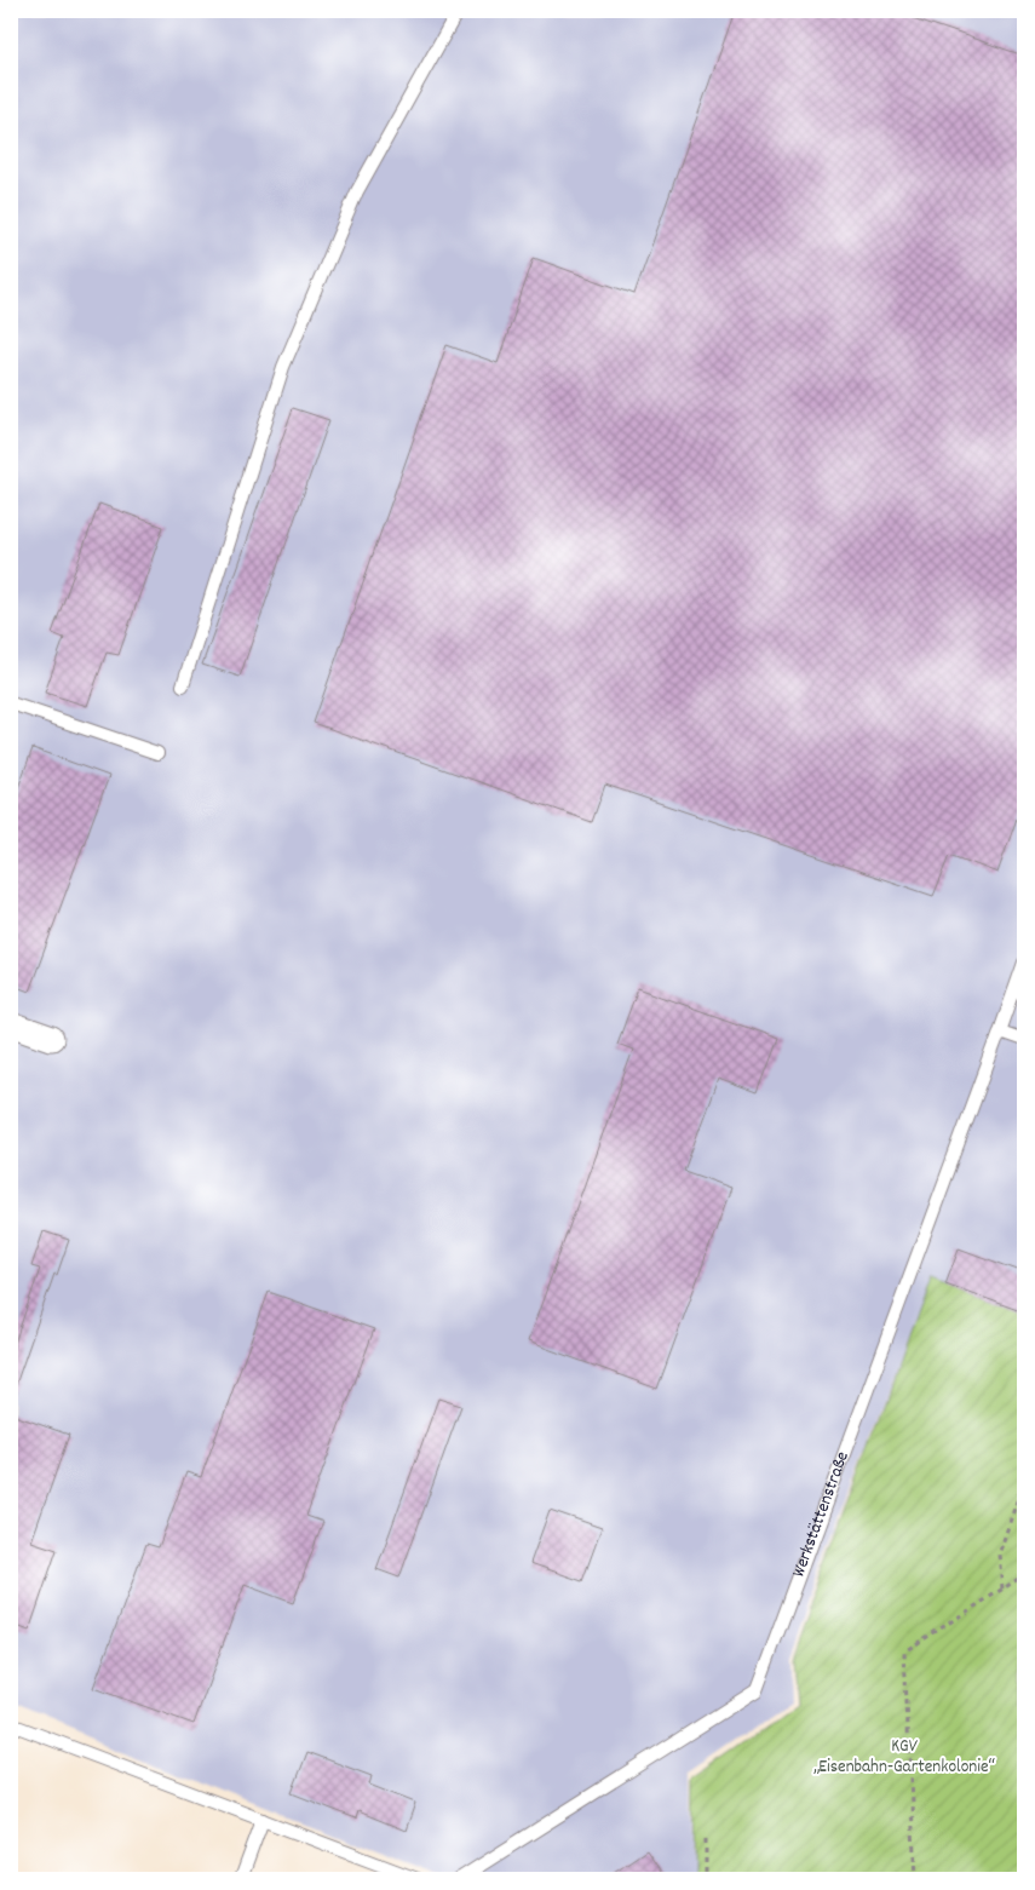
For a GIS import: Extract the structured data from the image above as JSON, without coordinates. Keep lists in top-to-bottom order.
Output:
{
  "streets": {
    "lane": ["Werkstättenstraße"]
  },
  "parks": ["KGV „Eisenbahn-Gartenkolonie“"]
}
